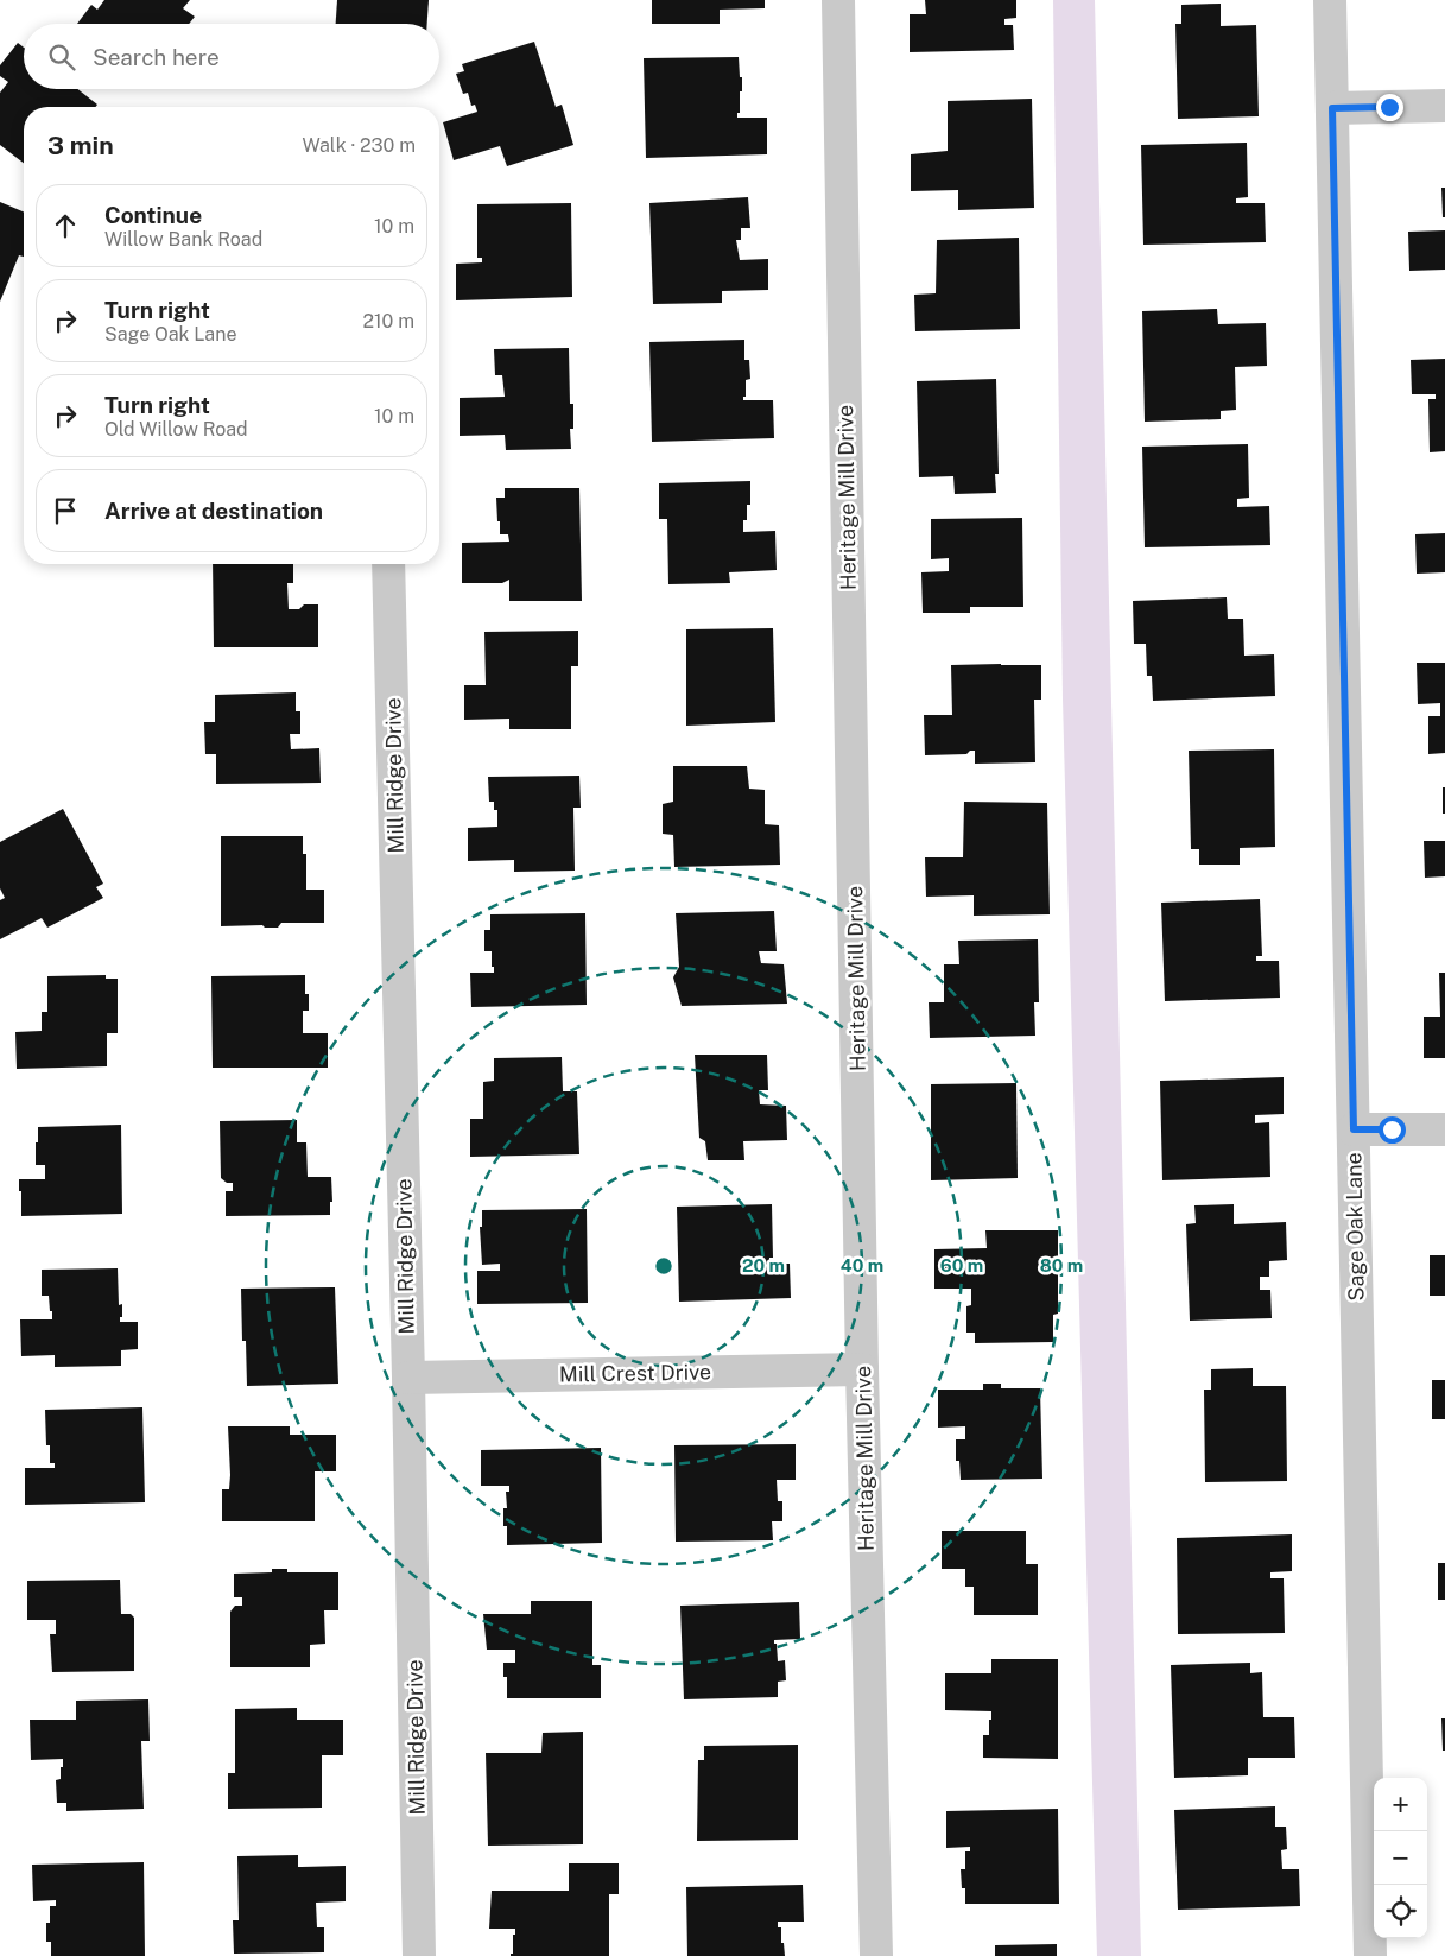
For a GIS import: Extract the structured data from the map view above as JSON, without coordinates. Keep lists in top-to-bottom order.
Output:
{
  "streets": {
    "street": [
      "Heritage Mill Drive",
      "Mill Ridge Drive",
      "Sage Oak Lane",
      "Mill Crest Drive"
    ]
  },
  "crossings": [
    ["Heritage Mill Drive", "Mill Crest Drive"],
    ["Mill Ridge Drive", "Mill Crest Drive"]
  ],
  "page": {
    "search": "Search here",
    "heading": ["3 min", "Walk · 230 m"],
    "list": [
      ["Continue", "Willow Bank Road", "10 m"],
      ["Turn right", "Sage Oak Lane", "210 m"],
      ["Turn right", "Old Willow Road", "10 m"],
      "Arrive at destination"
    ],
    "map_buttons": ["+", "−"]
  },
  "rings": [
    "20 m",
    "40 m",
    "60 m",
    "80 m"
  ]
}
